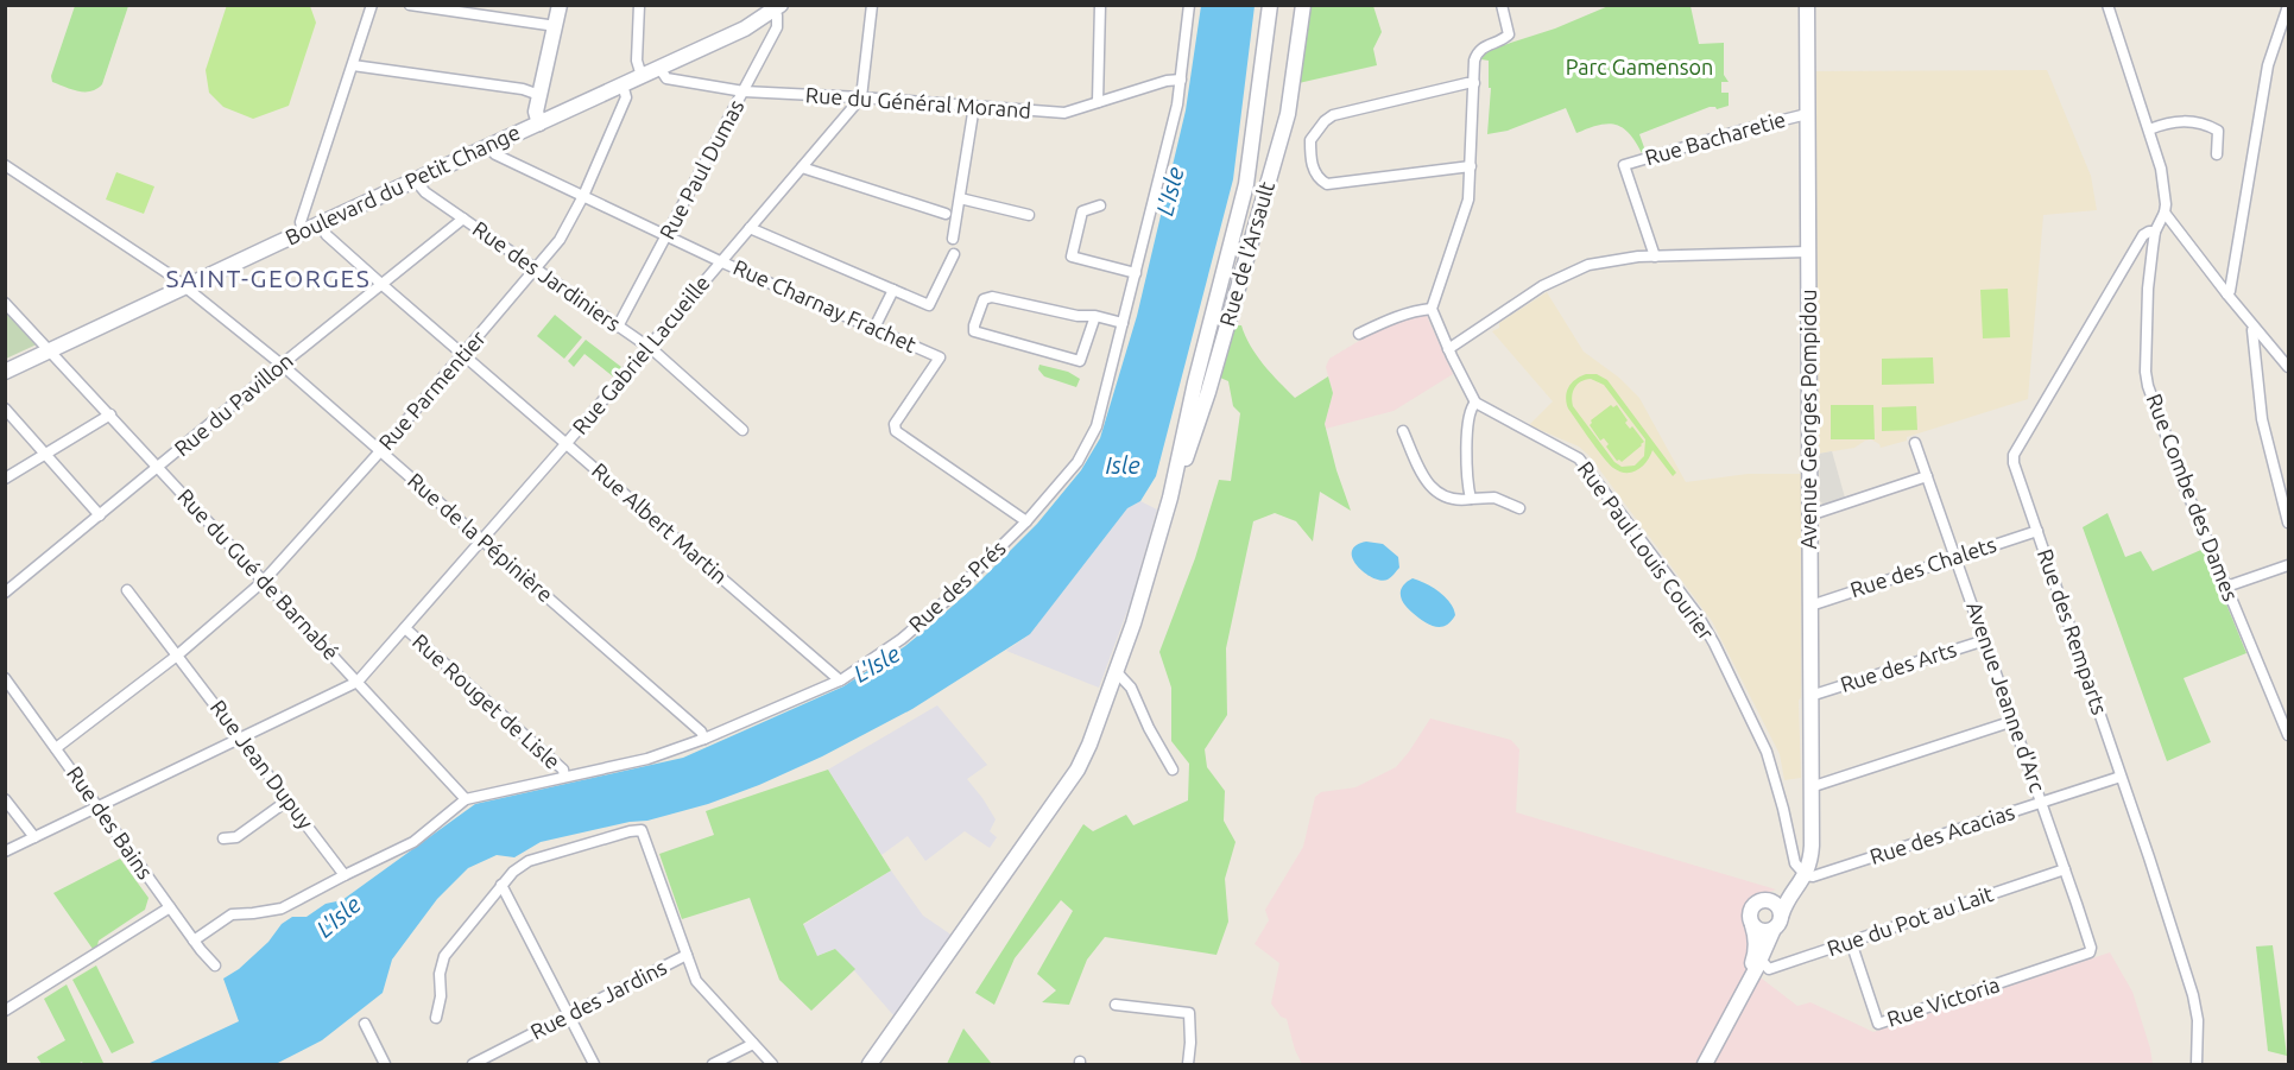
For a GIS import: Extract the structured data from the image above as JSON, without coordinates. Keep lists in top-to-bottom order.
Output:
{
  "streets": {
    "main road": ["Boulevard du Petit Change", "Rue de l'Arsault", "Avenue Georges Pompidou"],
    "street": [
      "Rue du Général Morand",
      "Rue Bacharetie",
      "Rue Paul Dumas",
      "Rue des Jardiniers",
      "Rue Charnay Frachet",
      "Rue Gabriel Lacueille",
      "Rue Parmentier",
      "Rue du Pavillon",
      "Rue Combe des Dames",
      "Rue Albert Martin",
      "Rue de la Pépinière",
      "Rue Paul Louis Courier",
      "Rue des Chalets",
      "Rue du Gué de Barnabé",
      "Rue des Prés",
      "Rue des Remparts",
      "Rue des Arts",
      "Avenue Jeanne d'Arc",
      "Rue Rouget de Lisle",
      "Rue Jean Dupuy",
      "Rue des Bains",
      "Rue des Acacias",
      "Rue du Pot au Lait",
      "Rue des Jardins",
      "Rue Victoria"
    ]
  },
  "crossings": [
    ["Rue du Général Morand", "Rue Paul Dumas"],
    ["Rue du Général Morand", "Boulevard du Petit Change"],
    ["Rue du Général Morand", "Rue Gabriel Lacueille"],
    ["Rue du Général Morand", "Rue des Prés"],
    ["Rue Bacharetie", "Avenue Georges Pompidou"],
    ["Rue Paul Dumas", "Boulevard du Petit Change"],
    ["Rue Paul Dumas", "Rue des Jardiniers"],
    ["Rue Paul Dumas", "Rue Charnay Frachet"],
    ["Boulevard du Petit Change", "Rue des Jardiniers"],
    ["Boulevard du Petit Change", "Rue Charnay Frachet"],
    ["Boulevard du Petit Change", "Rue Parmentier"],
    ["Boulevard du Petit Change", "Rue Albert Martin"],
    ["Boulevard du Petit Change", "Rue de la Pépinière"],
    ["Boulevard du Petit Change", "Rue du Gué de Barnabé"],
    ["Rue des Jardiniers", "Rue Gabriel Lacueille"],
    ["Rue des Jardiniers", "Rue Parmentier"],
    ["Rue des Jardiniers", "Rue du Pavillon"],
    ["Rue Charnay Frachet", "Rue Gabriel Lacueille"],
    ["Rue Charnay Frachet", "Rue Parmentier"],
    ["Rue Charnay Frachet", "Rue des Prés"],
    ["Rue Gabriel Lacueille", "Rue Albert Martin"],
    ["Rue Gabriel Lacueille", "Rue de la Pépinière"],
    ["Rue Gabriel Lacueille", "Rue du Gué de Barnabé"],
    ["Rue Gabriel Lacueille", "Rue Rouget de Lisle"],
    ["Rue Parmentier", "Rue Albert Martin"],
    ["Rue Parmentier", "Rue de la Pépinière"],
    ["Rue Parmentier", "Rue du Gué de Barnabé"],
    ["Rue Parmentier", "Rue Jean Dupuy"],
    ["Rue Parmentier", "Rue des Bains"],
    ["Rue du Pavillon", "Rue Albert Martin"],
    ["Rue du Pavillon", "Rue de la Pépinière"],
    ["Rue du Pavillon", "Rue du Gué de Barnabé"],
    ["Avenue Georges Pompidou", "Rue Paul Louis Courier"],
    ["Avenue Georges Pompidou", "Rue des Chalets"],
    ["Avenue Georges Pompidou", "Rue des Arts"],
    ["Avenue Georges Pompidou", "Rue des Acacias"],
    ["Avenue Georges Pompidou", "Rue du Pot au Lait"],
    ["Rue Combe des Dames", "Rue des Remparts"],
    ["Rue Albert Martin", "Rue des Prés"],
    ["Rue de la Pépinière", "Rue des Prés"],
    ["Rue Paul Louis Courier", "Rue des Acacias"],
    ["Rue des Chalets", "Rue des Remparts"],
    ["Rue des Chalets", "Avenue Jeanne d'Arc"],
    ["Rue du Gué de Barnabé", "Rue des Prés"],
    ["Rue des Prés", "Rue Rouget de Lisle"],
    ["Rue des Prés", "Rue Jean Dupuy"],
    ["Rue des Prés", "Rue des Bains"],
    ["Rue des Remparts", "Rue des Acacias"],
    ["Rue des Arts", "Avenue Jeanne d'Arc"],
    ["Avenue Jeanne d'Arc", "Rue des Acacias"],
    ["Avenue Jeanne d'Arc", "Rue du Pot au Lait"],
    ["Avenue Jeanne d'Arc", "Rue Victoria"],
    ["Rue du Pot au Lait", "Rue Victoria"]
  ],
  "districts": ["SAINT-GEORGES"],
  "water": ["L'Isle", "Isle"],
  "parks": ["Parc Gamenson"]
}
